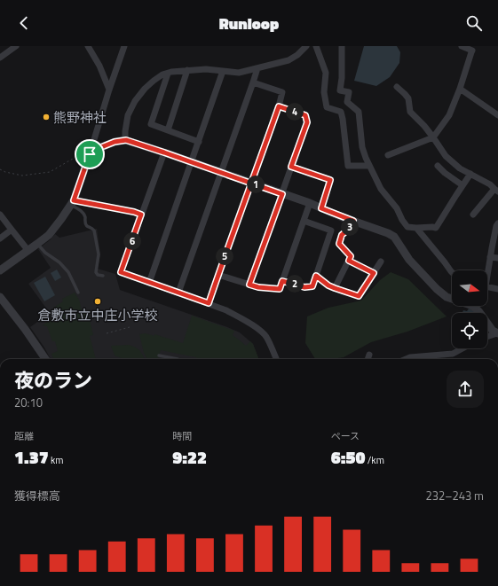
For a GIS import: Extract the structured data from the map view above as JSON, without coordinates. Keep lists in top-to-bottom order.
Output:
{
  "places": ["熊野神社", "倉敷市立中庄小学校"],
  "north": "right",
  "page": {
    "header": "Runloop",
    "pins": [
      "4",
      "1",
      "3",
      "6",
      "5",
      "2"
    ],
    "heading": ["夜のラン", "20:10"],
    "stats": [
      ["距離", "1.37 km"],
      ["時間", "9:22"],
      ["ペース", "6:50 /km"]
    ],
    "chart": ["獲得標高", "232–243 m"]
  }
}
